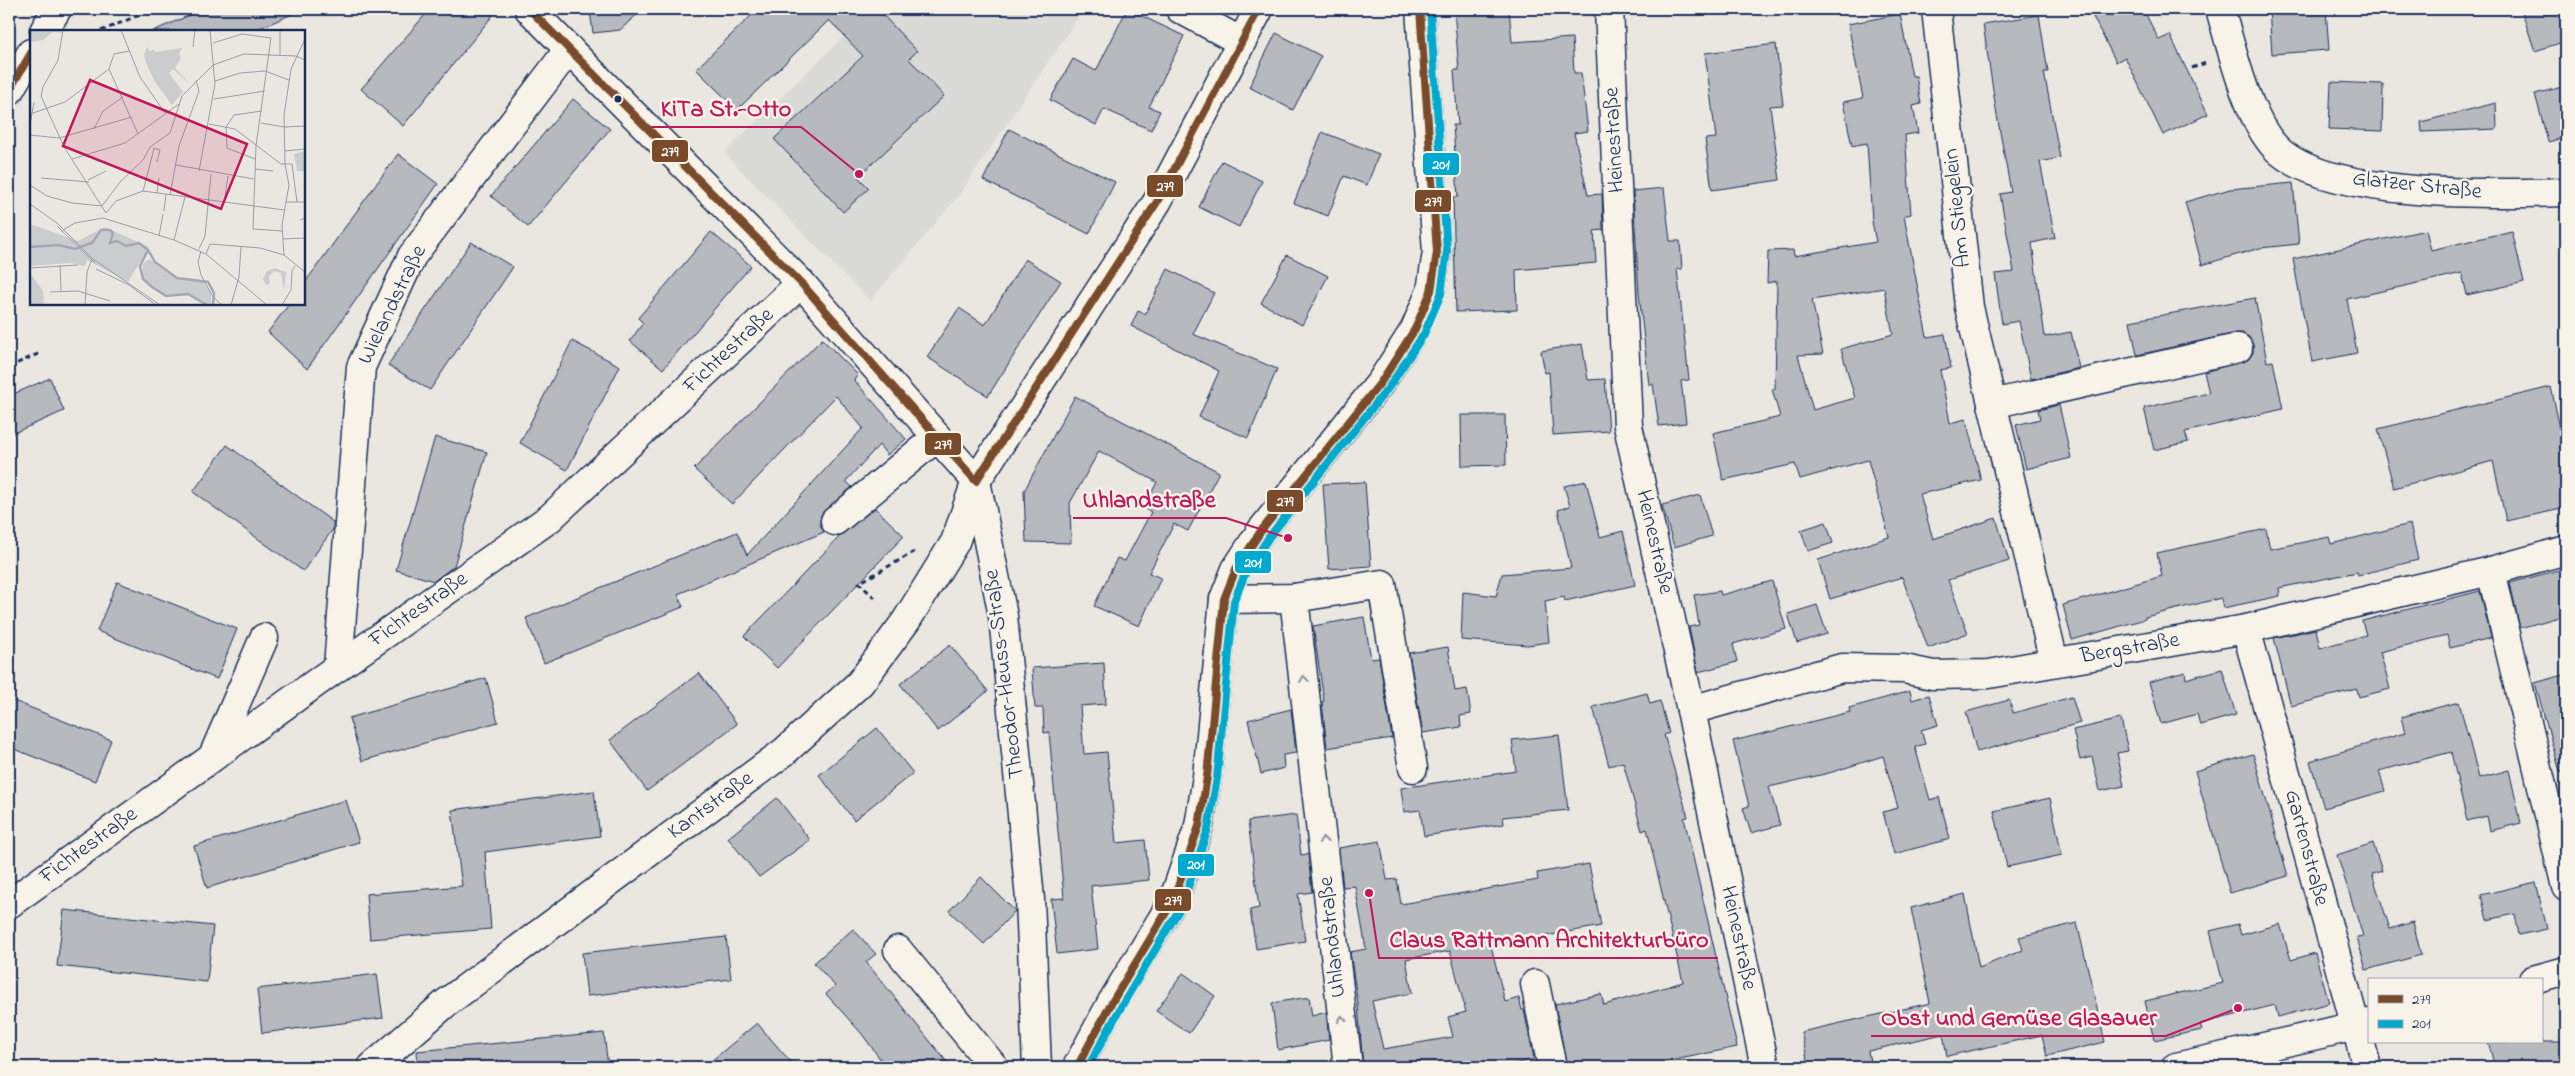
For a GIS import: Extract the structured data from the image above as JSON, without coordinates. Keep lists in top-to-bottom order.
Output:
{
  "streets": {
    "street": [
      "Heinestraße",
      "Glatzer Straße",
      "Am Stiegelein",
      "Wielandstraße",
      "Fichtestraße",
      "Bergstraße",
      "Theodor-Heuss-Straße",
      "Kantstraße",
      "Gartenstraße",
      "Uhlandstraße"
    ]
  },
  "crossings": [
    ["Heinestraße", "Bergstraße"],
    ["Am Stiegelein", "Bergstraße"],
    ["Wielandstraße", "Fichtestraße"],
    ["Bergstraße", "Gartenstraße"],
    ["Theodor-Heuss-Straße", "Kantstraße"]
  ],
  "one_way": ["Uhlandstraße"],
  "places": [
    "KiTa St.-Otto",
    "Uhlandstraße",
    "Claus Rattmann Architekturbüro",
    "Obst und Gemüse Glasauer"
  ],
  "lines": ["transit line 279", "transit line 201"],
  "legend": ["279", "201"]
}
